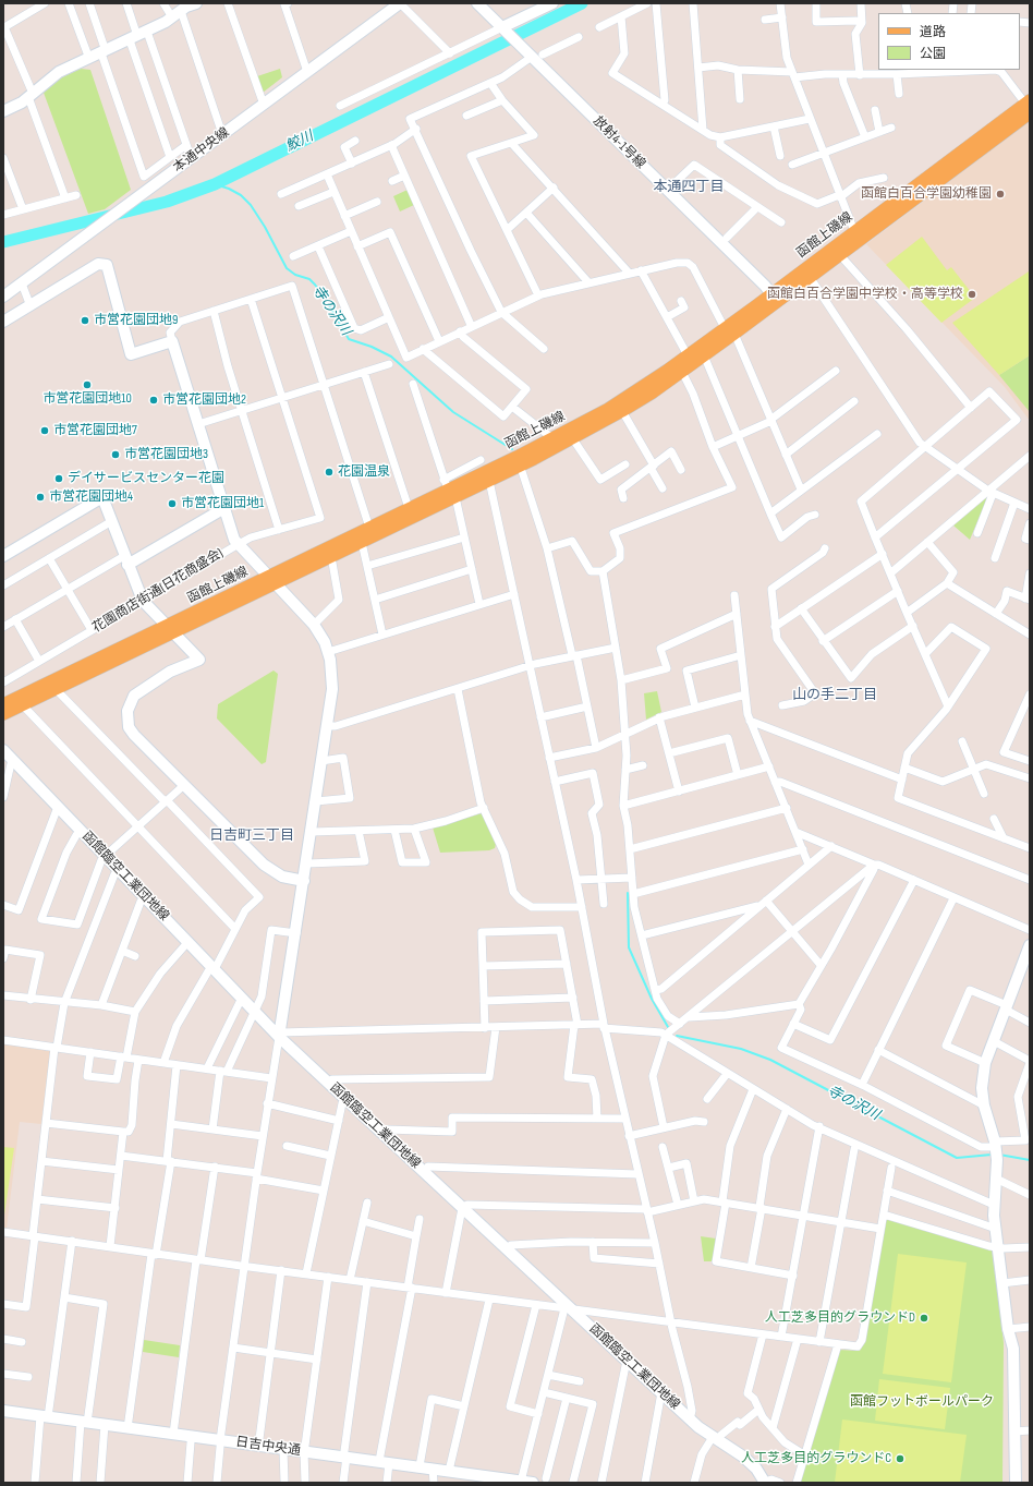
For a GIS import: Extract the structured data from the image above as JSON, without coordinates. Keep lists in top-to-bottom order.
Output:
{
  "streets": {
    "main road": ["函館上磯線"],
    "street": [
      "放射4-1号線",
      "本通中央線",
      "花園商店街通(日花商盛会)",
      "函館臨空工業団地線",
      "日吉中央通"
    ]
  },
  "crossings": [
    ["放射4-1号線", "函館上磯線"]
  ],
  "districts": ["本通四丁目", "山の手二丁目", "日吉町三丁目"],
  "water": ["鮫川", "寺の沢川"],
  "parks": ["函館フットボールパーク"],
  "places": [
    "函館白百合学園幼稚園",
    "函館白百合学園中学校・高等学校",
    "市営花園団地9",
    "市営花園団地10",
    "市営花園団地2",
    "市営花園団地7",
    "市営花園団地3",
    "花園温泉",
    "デイサービスセンター花園",
    "市営花園団地4",
    "市営花園団地1",
    "人工芝多目的グラウンドD",
    "人工芝多目的グラウンドC"
  ],
  "legend": ["道路", "公園"]
}
